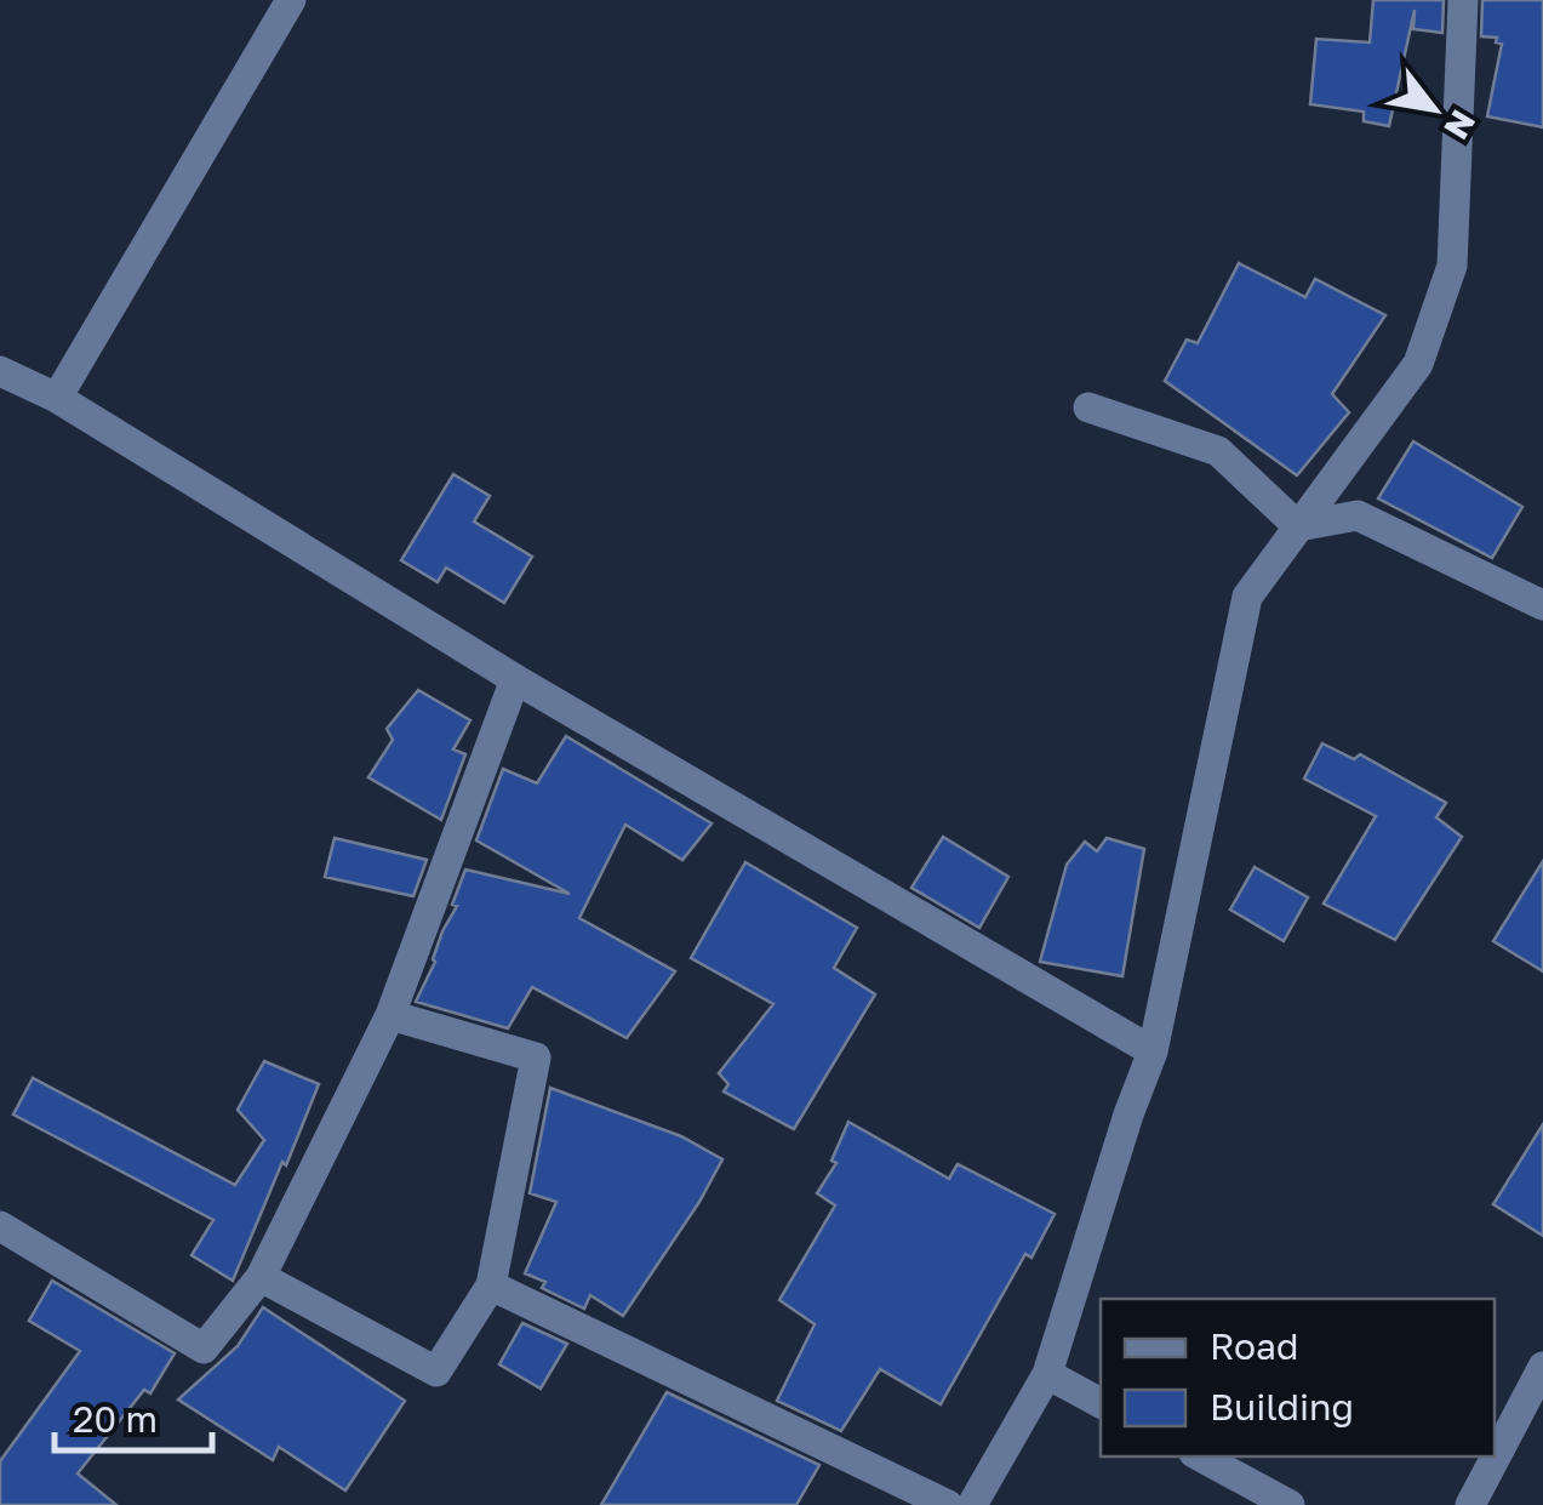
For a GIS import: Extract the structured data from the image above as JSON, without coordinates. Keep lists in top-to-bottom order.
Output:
{
  "legend": ["Road", "Building"],
  "scale_bar": "20 m",
  "north": "bottom right"
}
